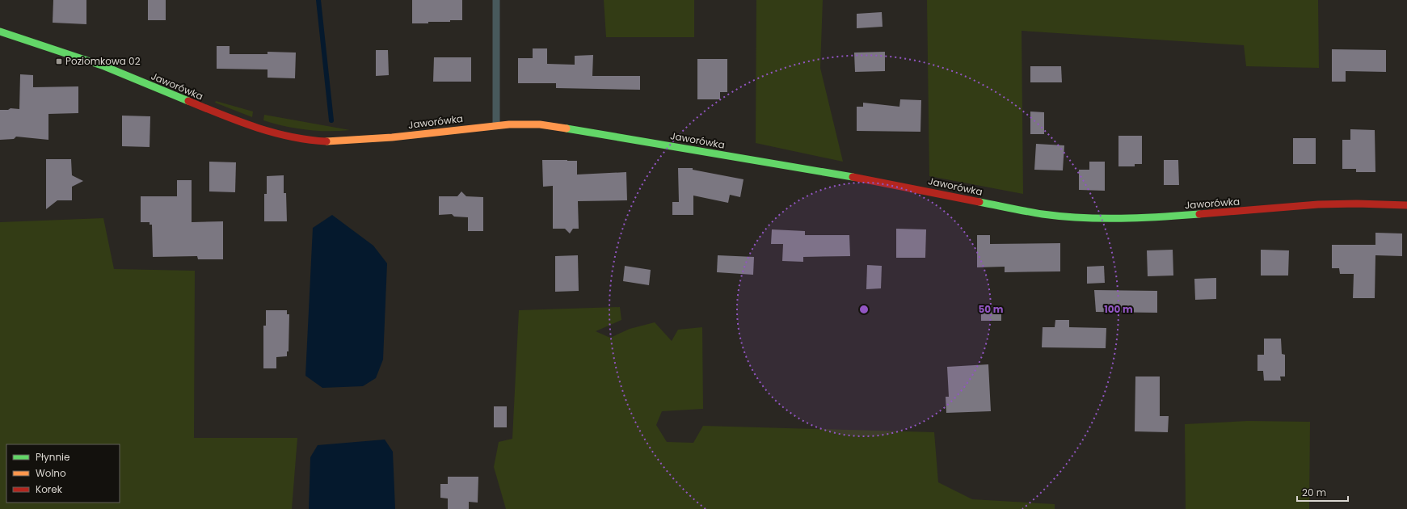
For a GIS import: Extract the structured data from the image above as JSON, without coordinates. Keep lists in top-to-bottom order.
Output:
{
  "streets": {
    "street": ["Jaworówka"]
  },
  "places": {
    "transit": ["Poziomkowa 02"]
  },
  "legend": ["Płynnie", "Wolno", "Korek"],
  "scale_bar": "20 m",
  "rings": ["50 m", "100 m"]
}
